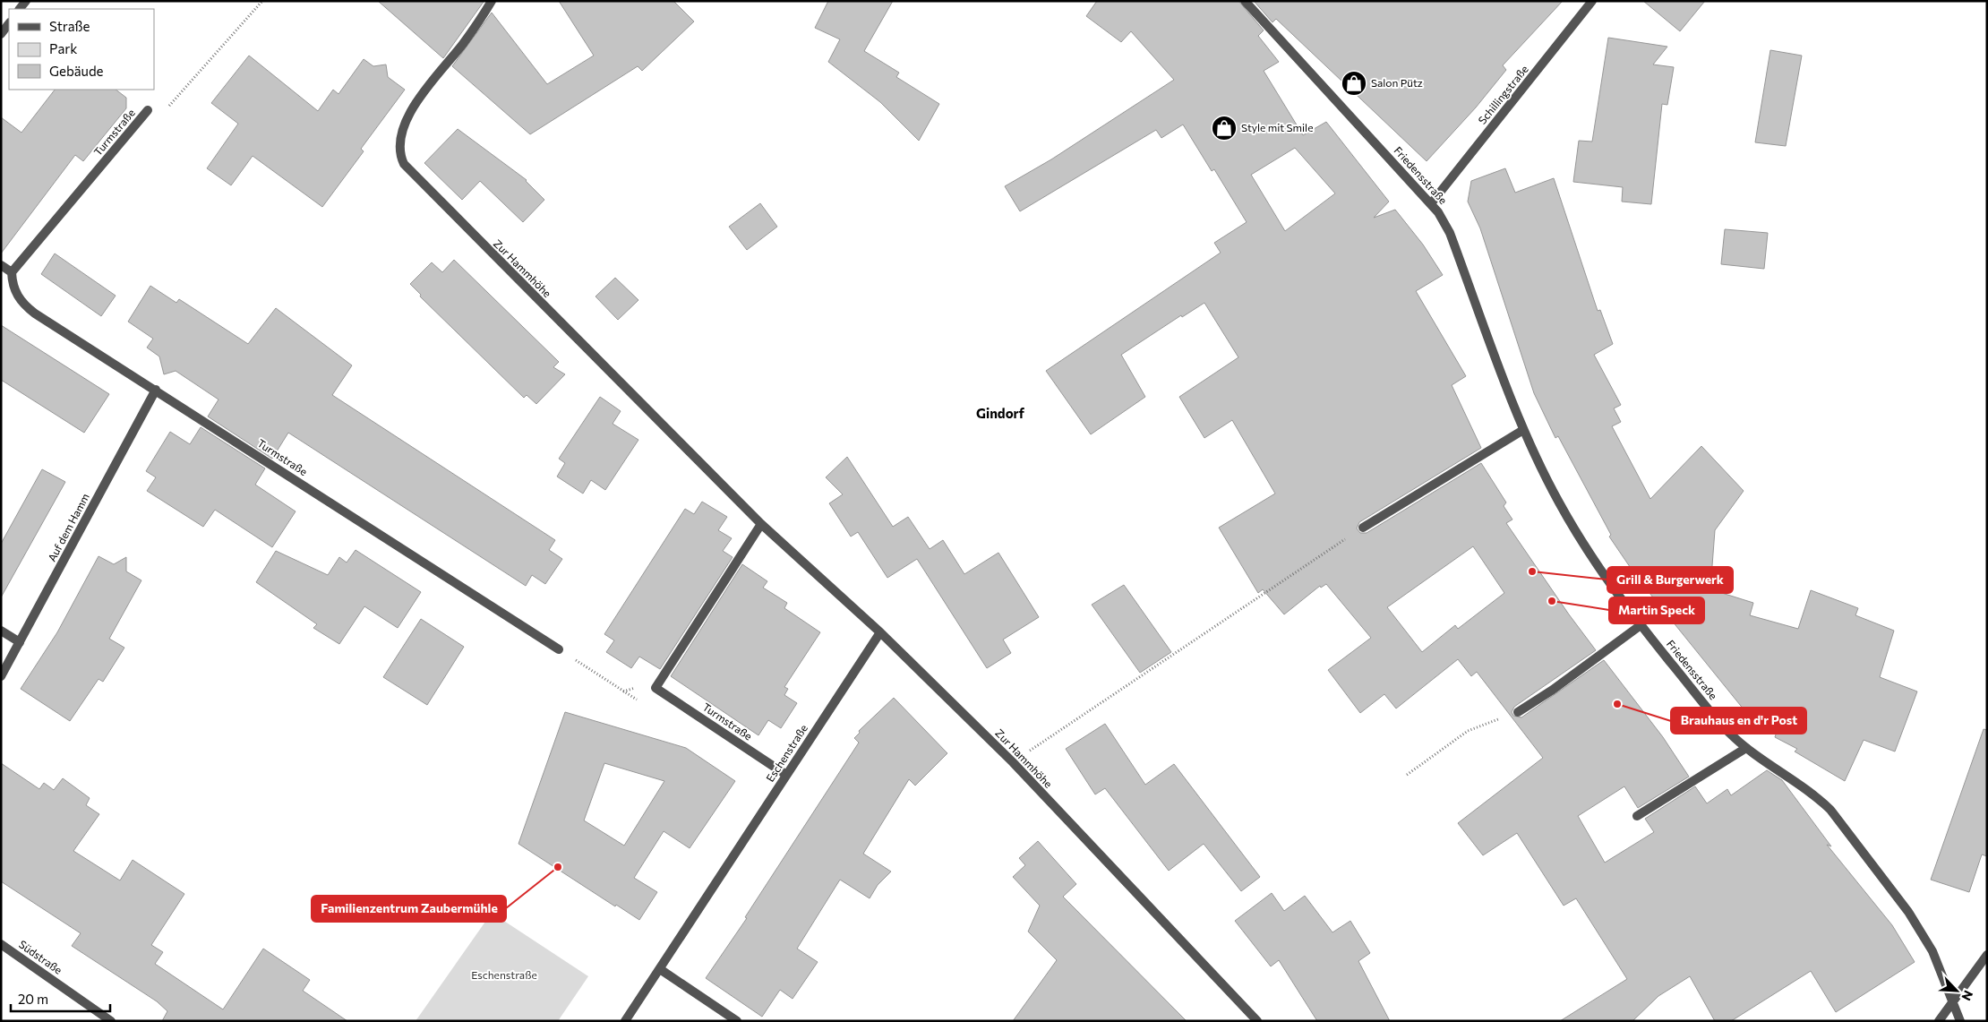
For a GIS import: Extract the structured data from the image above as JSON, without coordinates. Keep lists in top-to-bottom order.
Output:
{
  "streets": {
    "street": [
      "Schillingstraße",
      "Turmstraße",
      "Friedensstraße",
      "Zur Hammhöhe",
      "Auf dem Hamm",
      "Eschenstraße",
      "Südstraße"
    ]
  },
  "crossings": [
    ["Schillingstraße", "Friedensstraße"],
    ["Turmstraße", "Zur Hammhöhe"],
    ["Turmstraße", "Auf dem Hamm"],
    ["Turmstraße", "Eschenstraße"],
    ["Zur Hammhöhe", "Eschenstraße"]
  ],
  "districts": ["Gindorf"],
  "parks": ["Eschenstraße"],
  "places": {
    "shop": ["Salon Pütz", "Style mit Smile"],
    "other": [
      "Grill & Burgerwerk",
      "Martin Speck",
      "Brauhaus en d'r Post",
      "Familienzentrum Zaubermühle"
    ]
  },
  "legend": ["Straße", "Park", "Gebäude"],
  "scale_bar": "20 m",
  "north": "bottom right"
}
